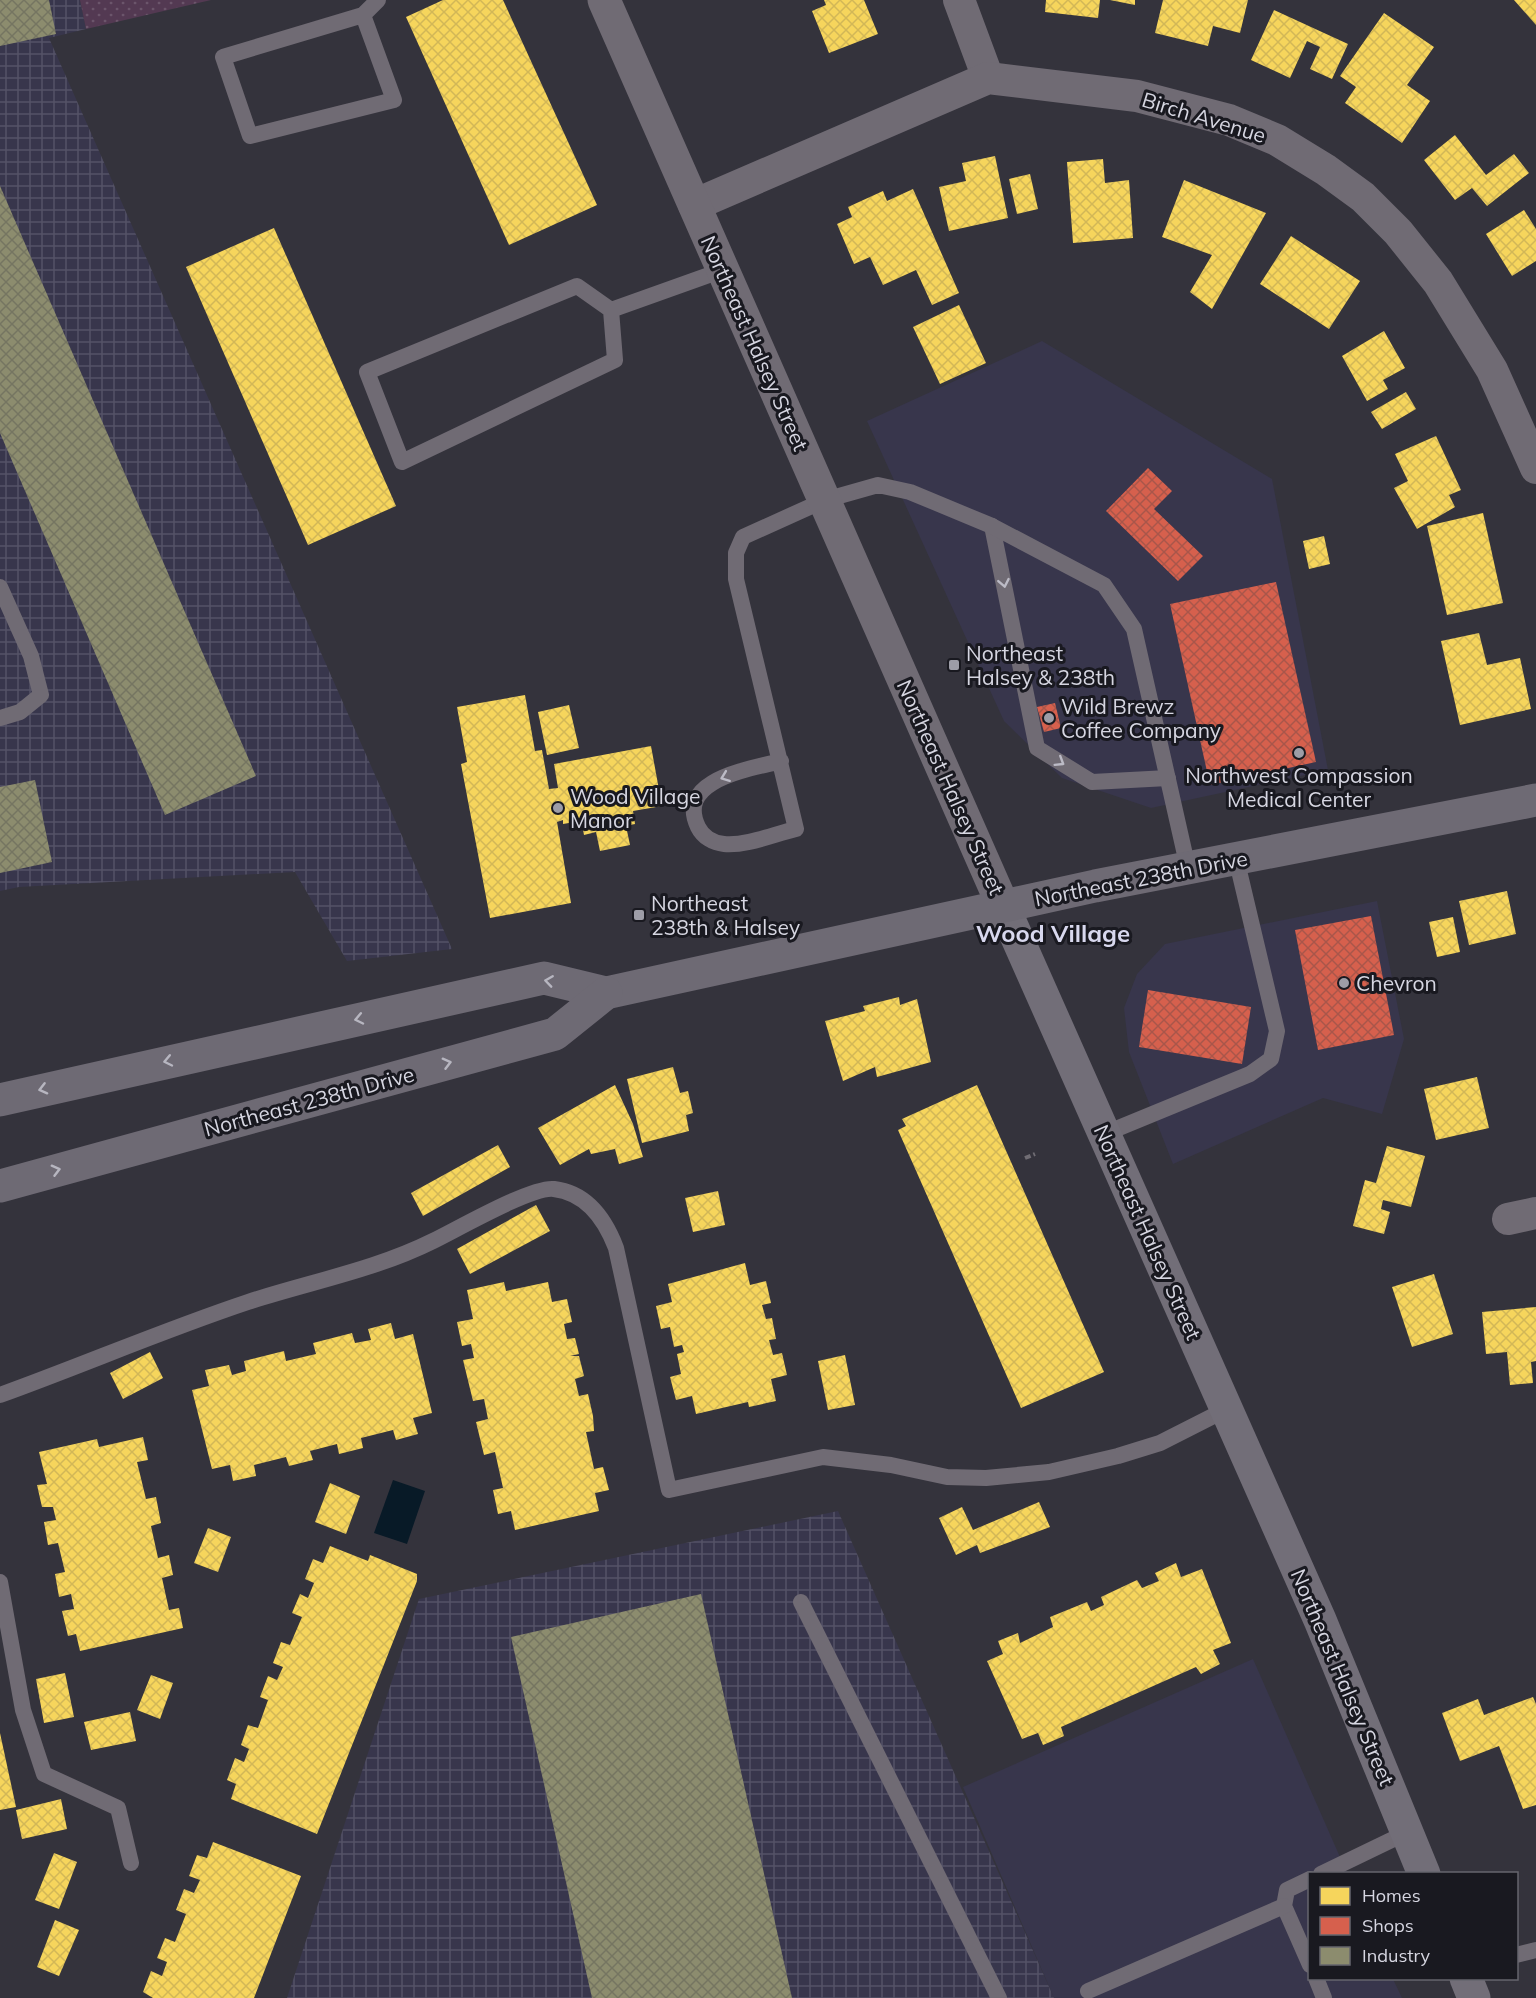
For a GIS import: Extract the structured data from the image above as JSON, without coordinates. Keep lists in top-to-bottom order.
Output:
{
  "streets": {
    "highway": ["Northeast 238th Drive"],
    "main road": ["Northeast Halsey Street"],
    "street": ["Birch Avenue"]
  },
  "crossings": [
    ["Northeast Halsey Street", "Northeast 238th Drive"]
  ],
  "districts": ["Wood Village"],
  "places": {
    "transit": ["Northeast Halsey & 238th", "Northeast 238th & Halsey"],
    "other": [
      "Wild Brewz Coffee Company",
      "Northwest Compassion Medical Center",
      "Wood Village Manor",
      "Chevron"
    ]
  },
  "legend": ["Homes", "Shops", "Industry"]
}
